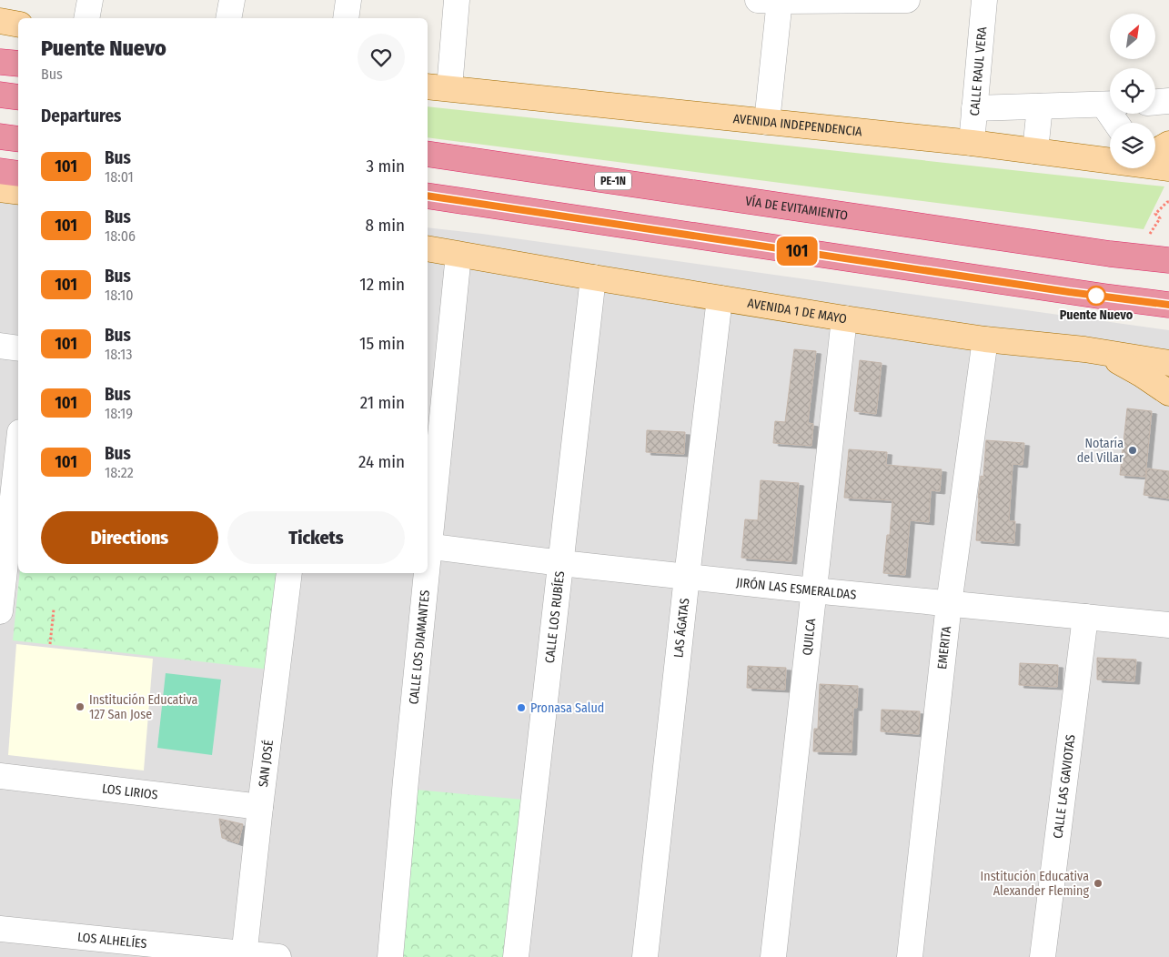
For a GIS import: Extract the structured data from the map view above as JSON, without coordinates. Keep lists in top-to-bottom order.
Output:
{
  "streets": {
    "highway": ["PE-1N", "VÍA DE EVITAMIENTO"],
    "main road": ["AVENIDA INDEPENDENCIA", "AVENIDA 1 DE MAYO"],
    "street": [
      "CALLE RAUL VERA",
      "JIRÓN LAS ESMERALDAS",
      "CALLE LOS RUBÍES",
      "LAS ÁGATAS",
      "QUILCA",
      "CALLE LOS DIAMANTES",
      "EMERITA",
      "SAN JOSÉ",
      "CALLE LAS GAVIOTAS",
      "LOS LIRIOS",
      "LOS ALHELÍES"
    ]
  },
  "crossings": [
    ["CALLE RAUL VERA", "AVENIDA INDEPENDENCIA"],
    ["AVENIDA 1 DE MAYO", "CALLE LOS RUBÍES"],
    ["AVENIDA 1 DE MAYO", "LAS ÁGATAS"],
    ["AVENIDA 1 DE MAYO", "QUILCA"],
    ["AVENIDA 1 DE MAYO", "CALLE LOS DIAMANTES"],
    ["AVENIDA 1 DE MAYO", "EMERITA"],
    ["JIRÓN LAS ESMERALDAS", "CALLE LOS RUBÍES"],
    ["JIRÓN LAS ESMERALDAS", "LAS ÁGATAS"],
    ["JIRÓN LAS ESMERALDAS", "QUILCA"],
    ["JIRÓN LAS ESMERALDAS", "CALLE LOS DIAMANTES"],
    ["JIRÓN LAS ESMERALDAS", "EMERITA"],
    ["JIRÓN LAS ESMERALDAS", "CALLE LAS GAVIOTAS"],
    ["SAN JOSÉ", "LOS LIRIOS"],
    ["SAN JOSÉ", "LOS ALHELÍES"]
  ],
  "places": [
    "Puente Nuevo",
    "Notaría del Villar",
    "Institución Educativa 127 San Jose",
    "Pronasa Salud",
    "Institución Educativa Alexander Fleming"
  ],
  "lines": ["bus line 101"],
  "north": "top right",
  "page": {
    "on_map": "101",
    "heading": [
      ["Puente Nuevo", "Bus"],
      "Departures"
    ],
    "list": [
      {
        "mark": "101",
        "name": "Bus",
        "note": "18:01",
        "value": "3 min"
      },
      {
        "mark": "101",
        "name": "Bus",
        "note": "18:06",
        "value": "8 min"
      },
      {
        "mark": "101",
        "name": "Bus",
        "note": "18:10",
        "value": "12 min"
      },
      {
        "mark": "101",
        "name": "Bus",
        "note": "18:13",
        "value": "15 min"
      },
      {
        "mark": "101",
        "name": "Bus",
        "note": "18:19",
        "value": "21 min"
      },
      {
        "mark": "101",
        "name": "Bus",
        "note": "18:22",
        "value": "24 min"
      }
    ],
    "buttons": ["Directions", "Tickets"]
  }
}
